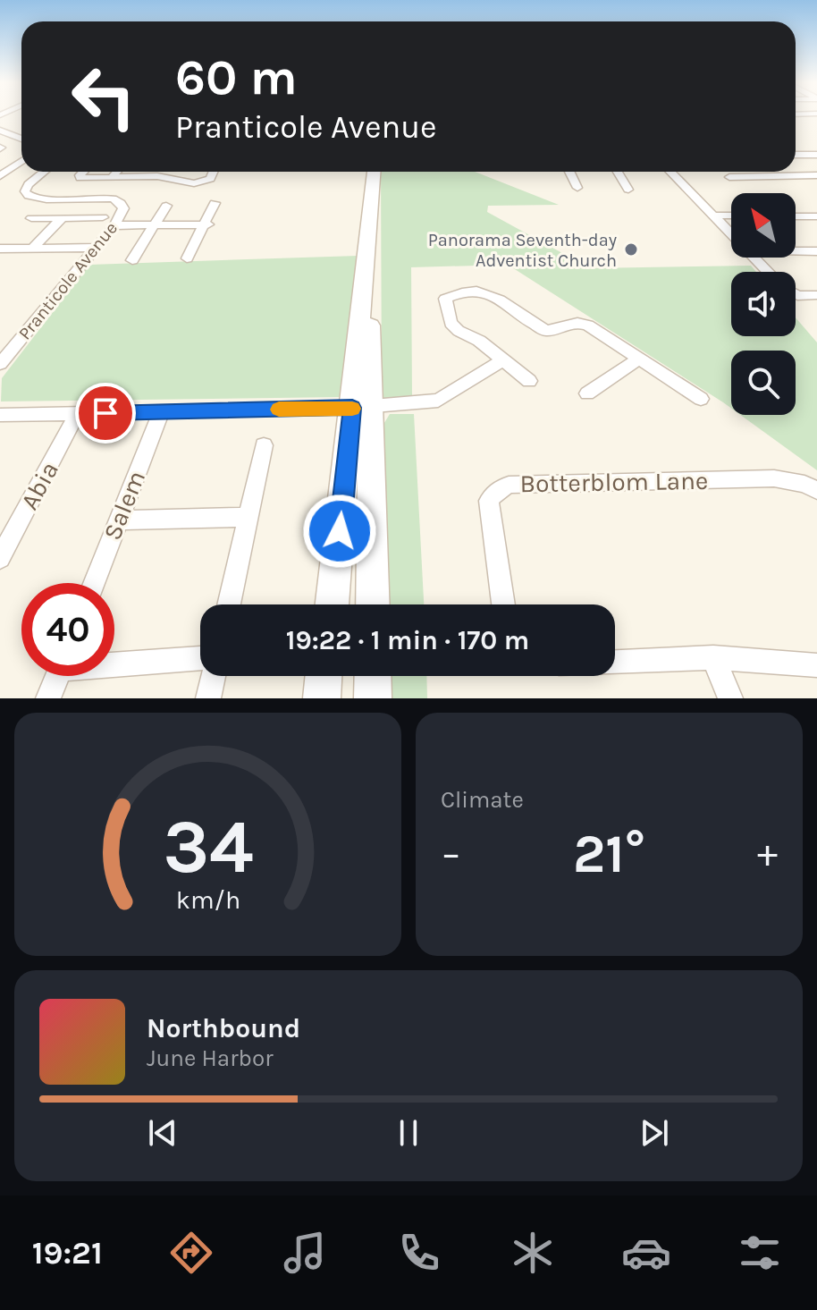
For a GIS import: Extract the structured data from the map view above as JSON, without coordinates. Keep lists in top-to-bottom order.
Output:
{
  "streets": {
    "street": [
      "Pranticole Avenue",
      "Botterblom Lane",
      "Abia",
      "Salem"
    ]
  },
  "places": ["Panorama Seventh-day Adventist Church"],
  "north": "top left",
  "page": {
    "turn": ["60 m", "Pranticole Avenue"],
    "limit": "40",
    "trip": "19:22 · 1 min · 170 m",
    "tile": "Climate",
    "heat": ["−", "21°", "+"],
    "song": ["Northbound", "June Harbor"],
    "tabs": "19:21",
    "gauge": ["34", "km/h"]
  }
}
